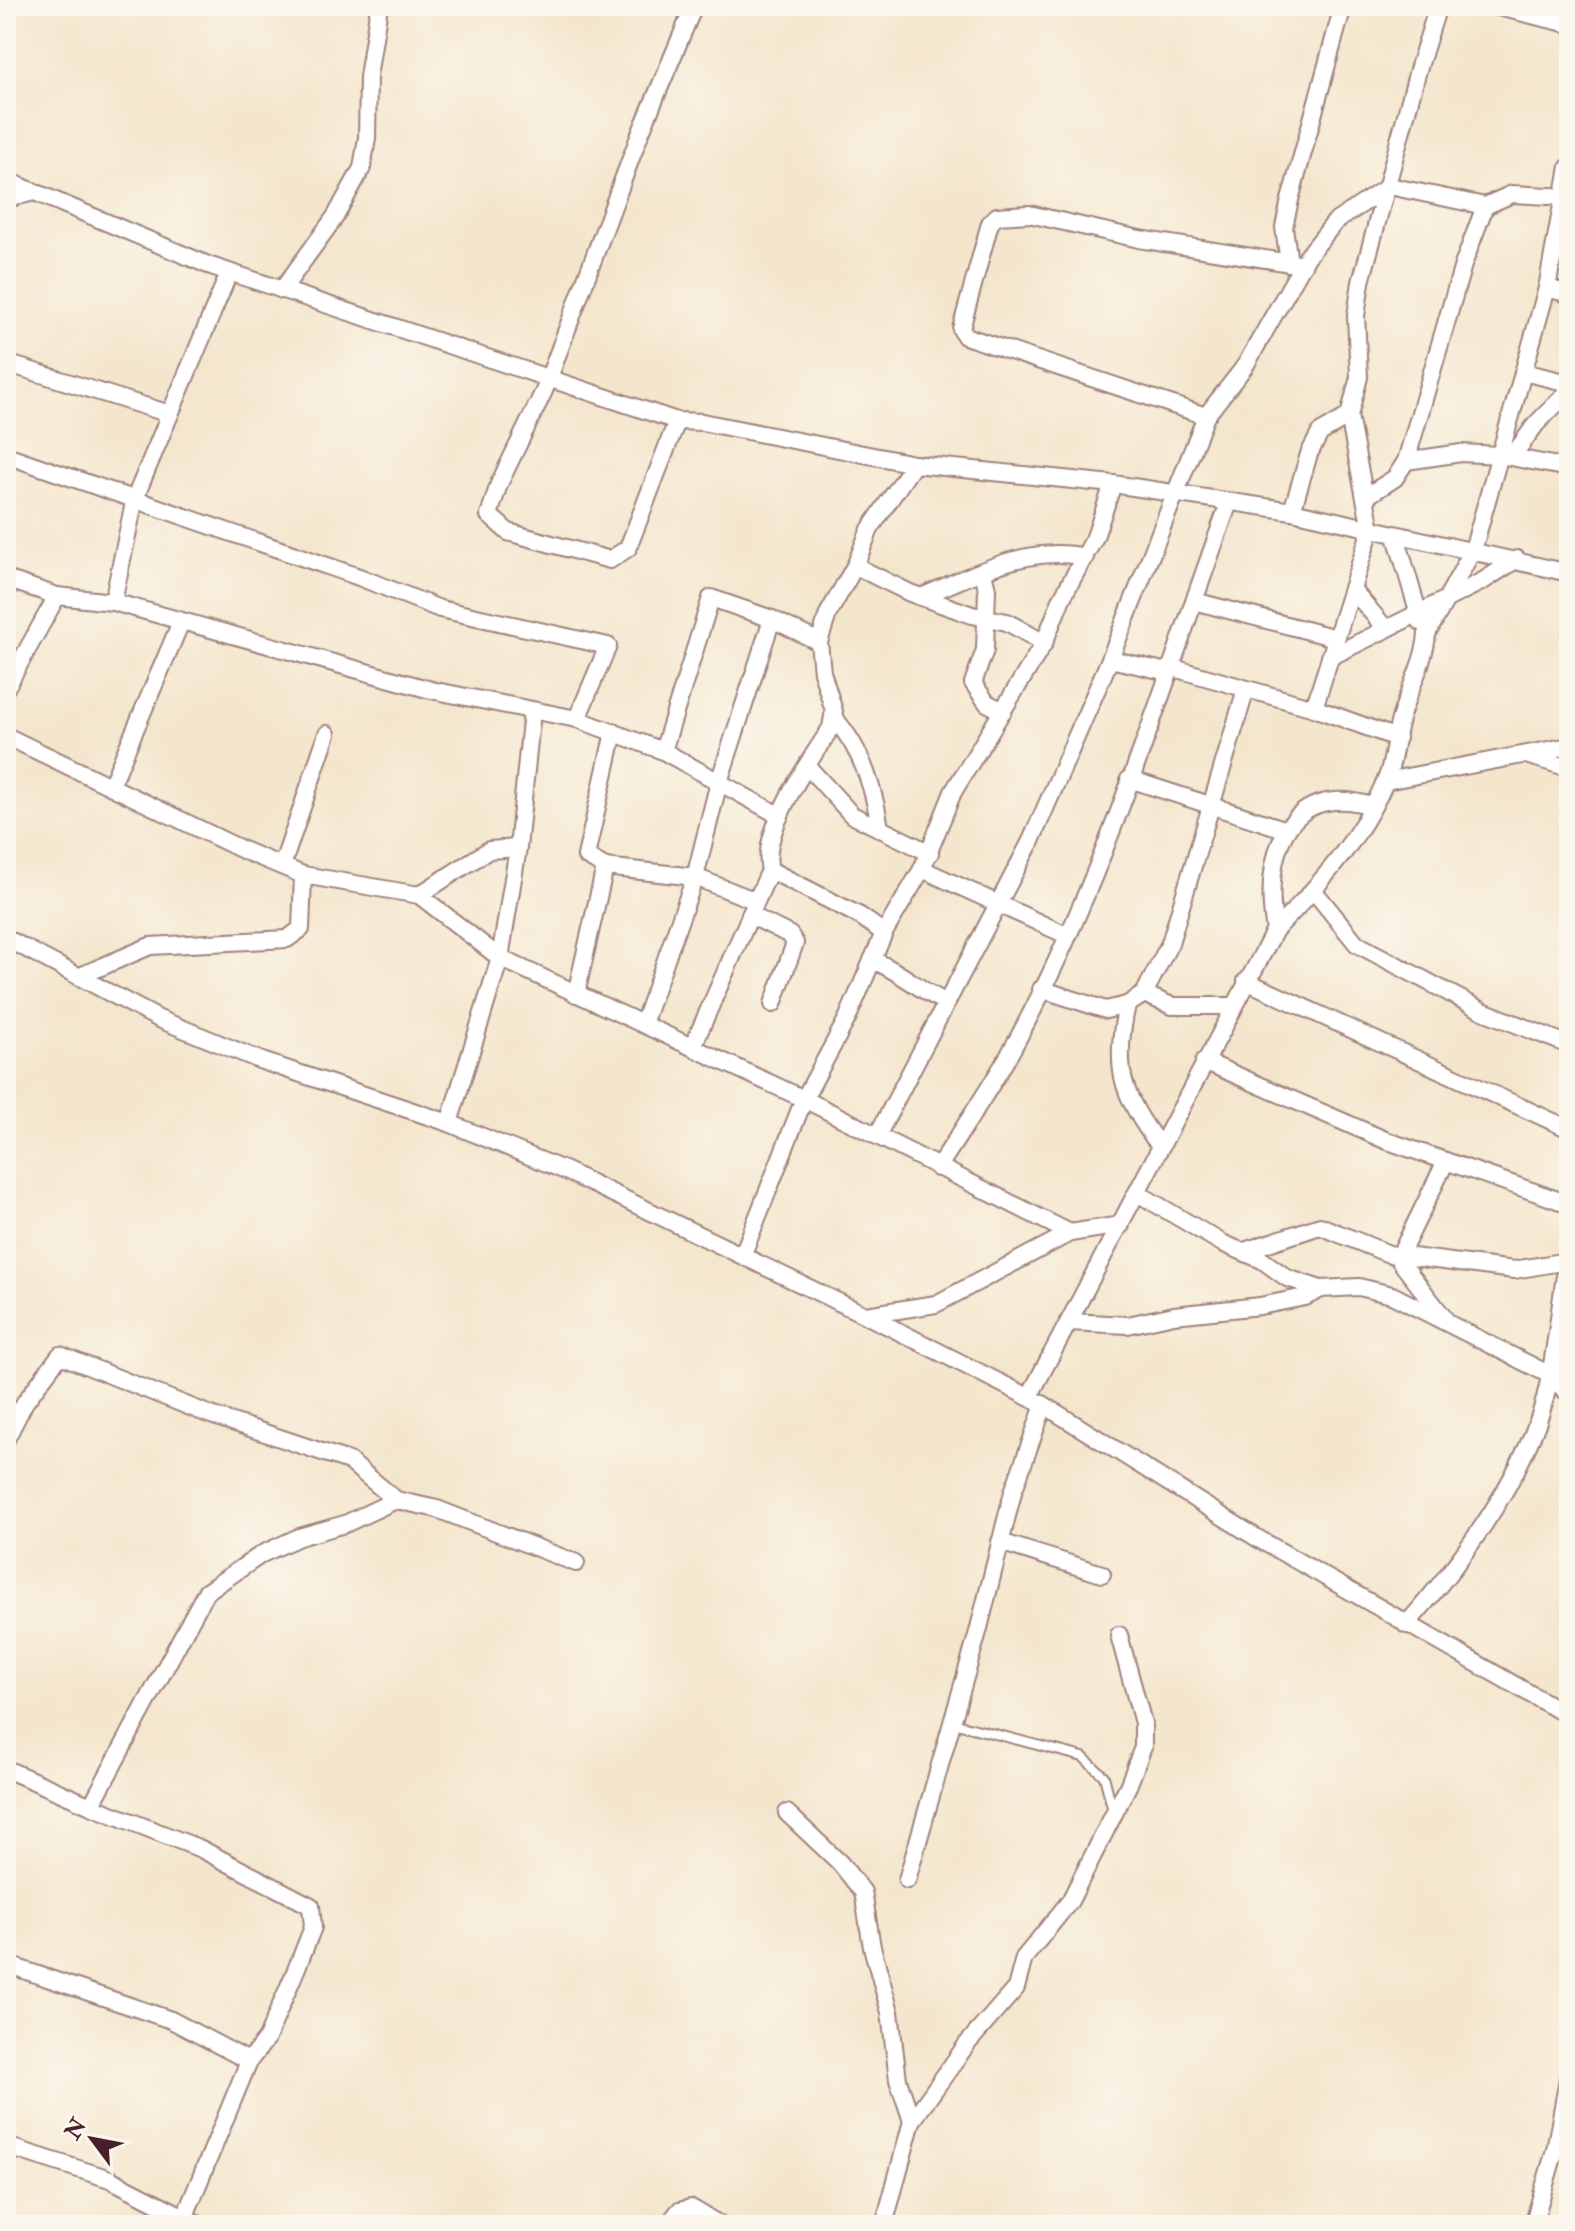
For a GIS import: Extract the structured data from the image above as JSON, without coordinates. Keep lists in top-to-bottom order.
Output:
{
  "north": "top left"
}
